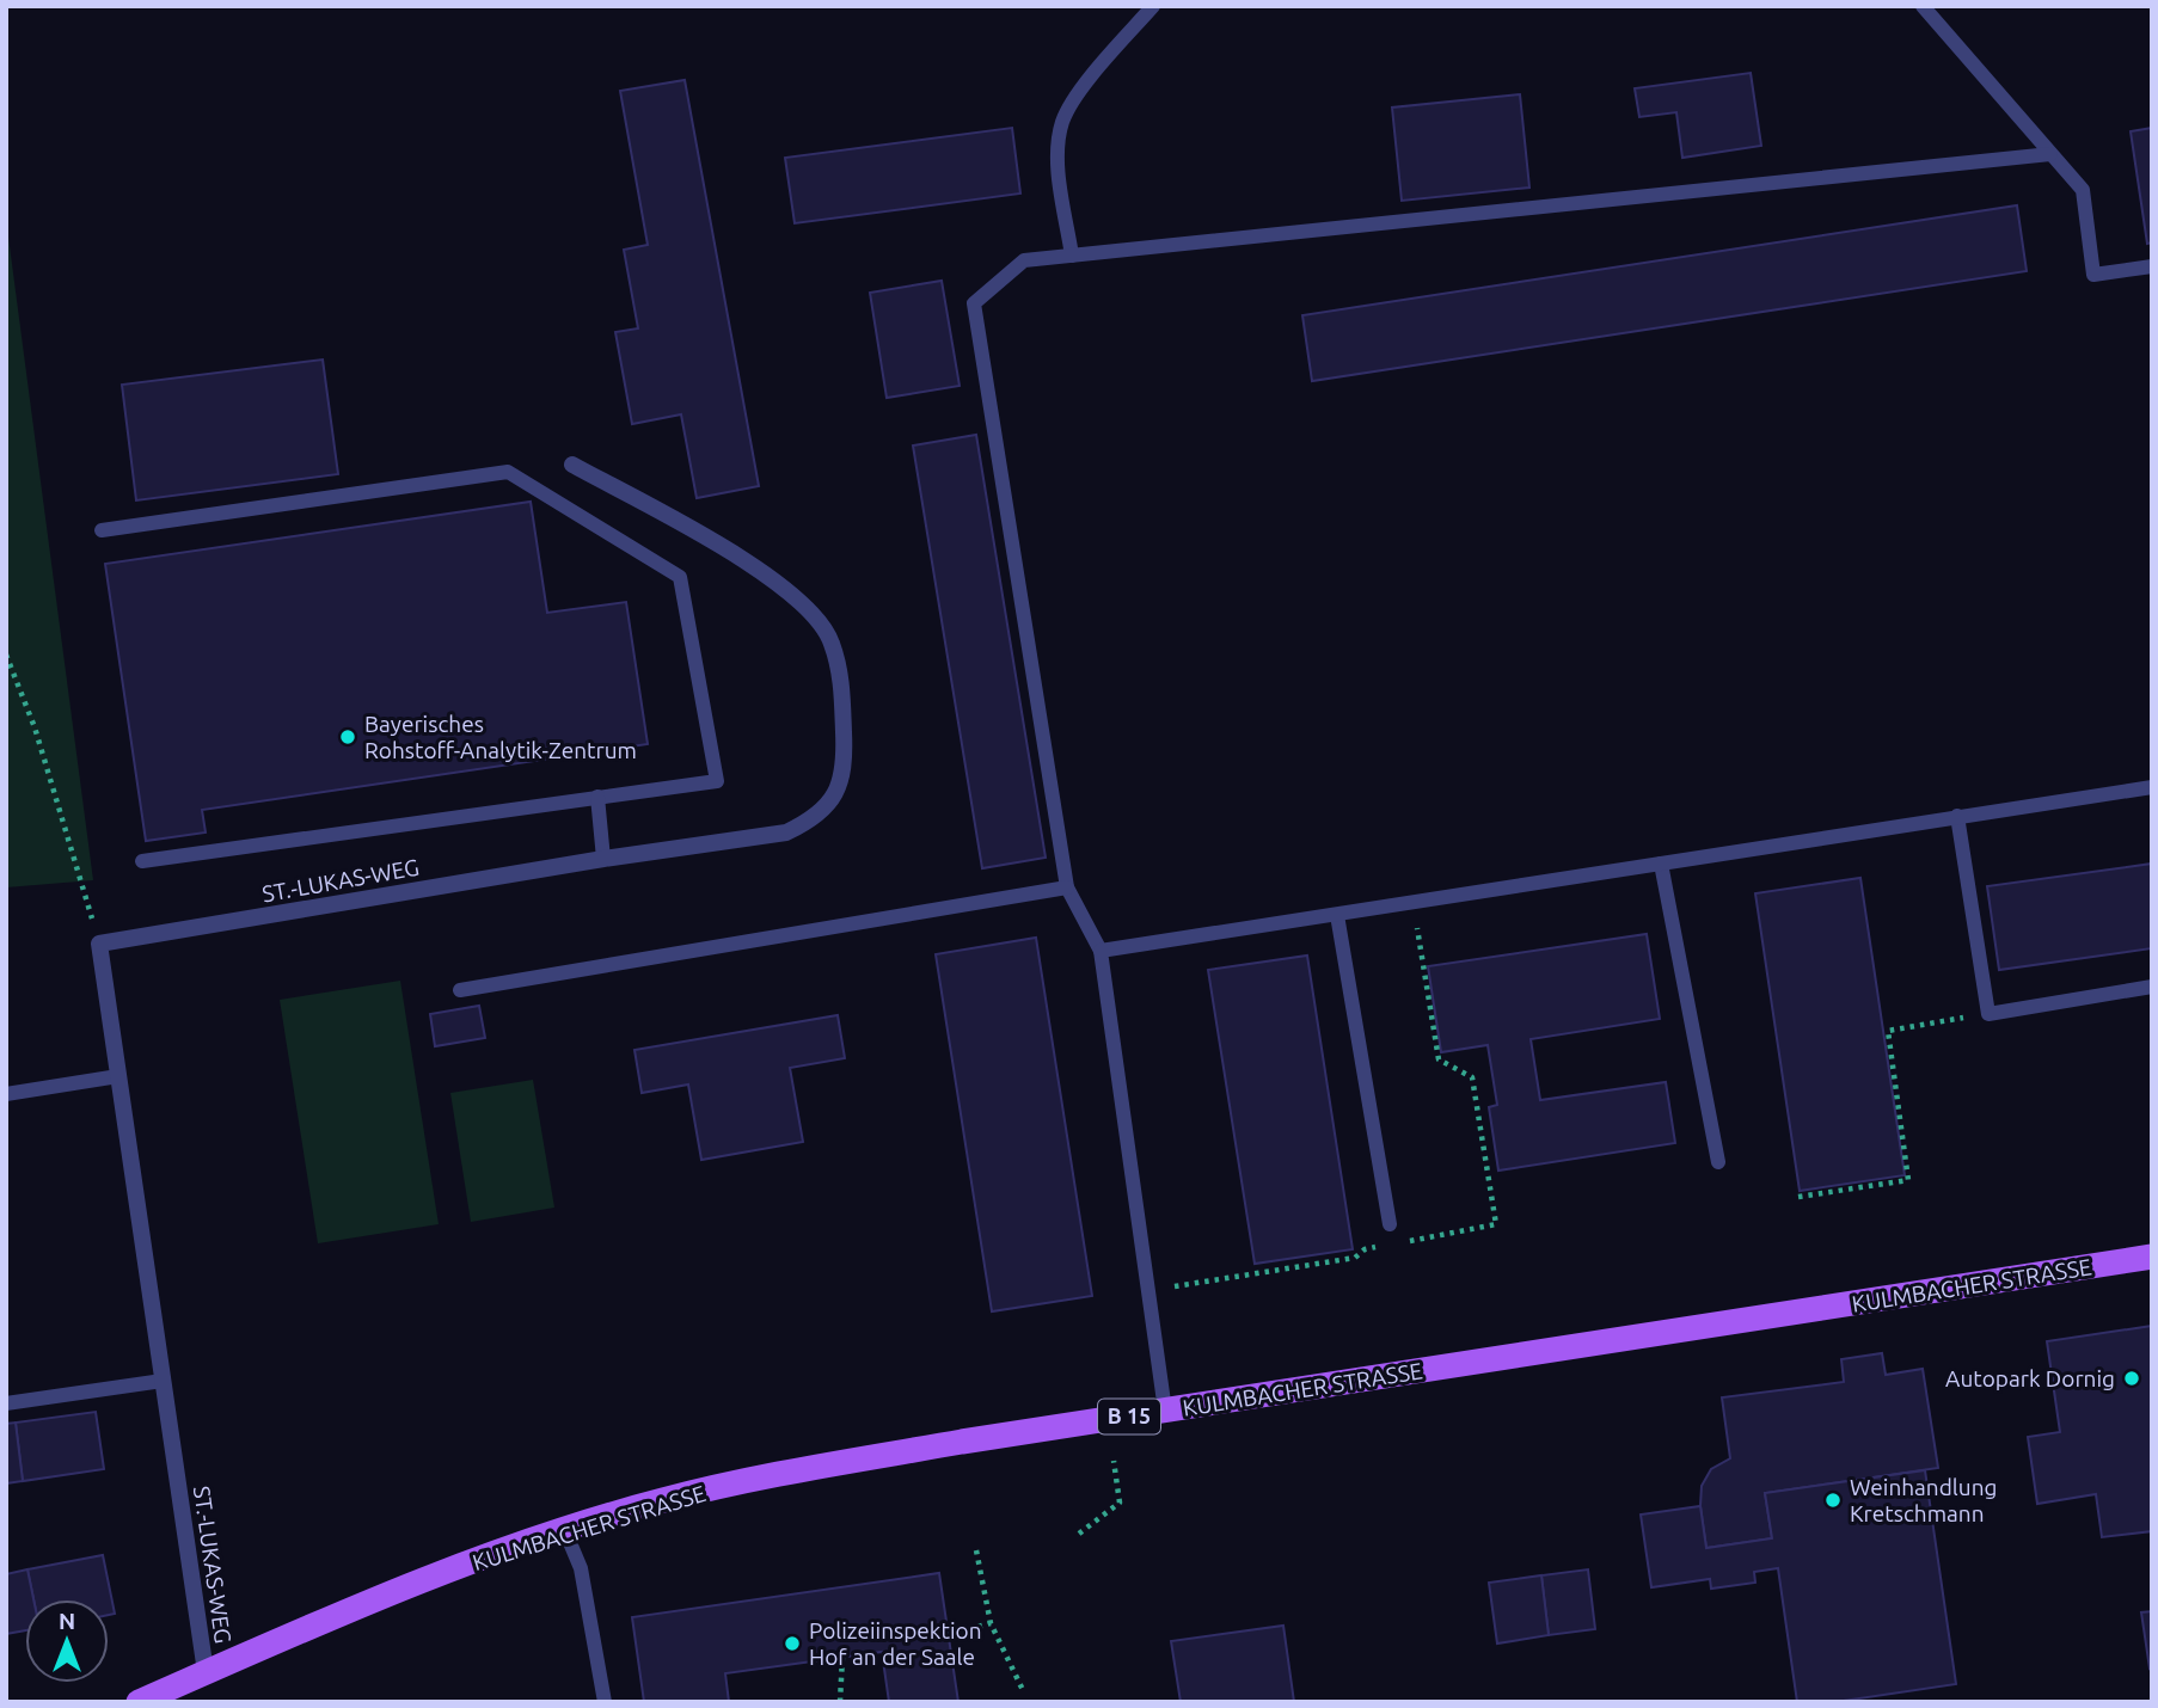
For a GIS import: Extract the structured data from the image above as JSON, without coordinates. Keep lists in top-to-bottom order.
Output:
{
  "streets": {
    "main road": ["KULMBACHER STRASSE", "B 15"],
    "street": ["ST.-LUKAS-WEG"]
  },
  "crossings": [
    ["ST.-LUKAS-WEG", "KULMBACHER STRASSE"]
  ],
  "places": [
    "Bayerisches Rohstoff-Analytik-Zentrum",
    "Autopark Dornig",
    "Weinhandlung Kretschmann",
    "Polizeiinspektion Hof an der Saale"
  ],
  "north": "top"
}
